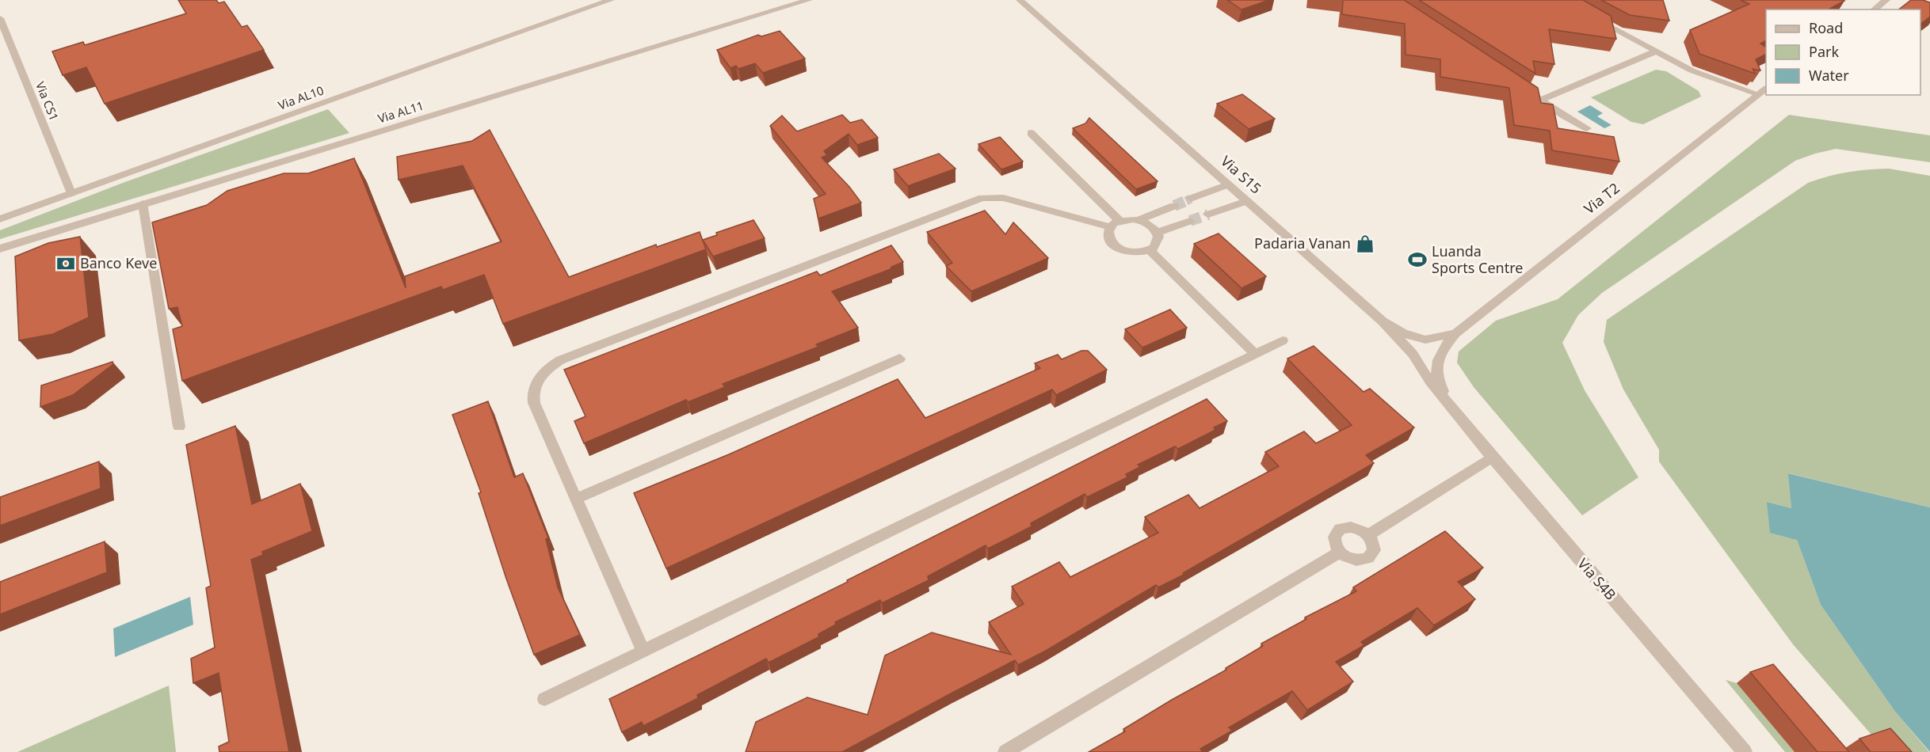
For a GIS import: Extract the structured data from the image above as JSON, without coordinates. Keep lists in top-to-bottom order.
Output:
{
  "streets": {
    "street": [
      "Via AL10",
      "Via CS1",
      "Via AL11",
      "Via S15",
      "Via T2",
      "Via S4B"
    ]
  },
  "crossings": [
    ["Via AL10", "Via CS1"],
    ["Via S15", "Via T2"],
    ["Via S15", "Via S4B"],
    ["Via T2", "Via S4B"]
  ],
  "places": {
    "shop": ["Padaria Vanan"],
    "sports": ["Luanda Sports Centre"],
    "bank": ["Banco Keve"]
  },
  "legend": ["Road", "Park", "Water"]
}
